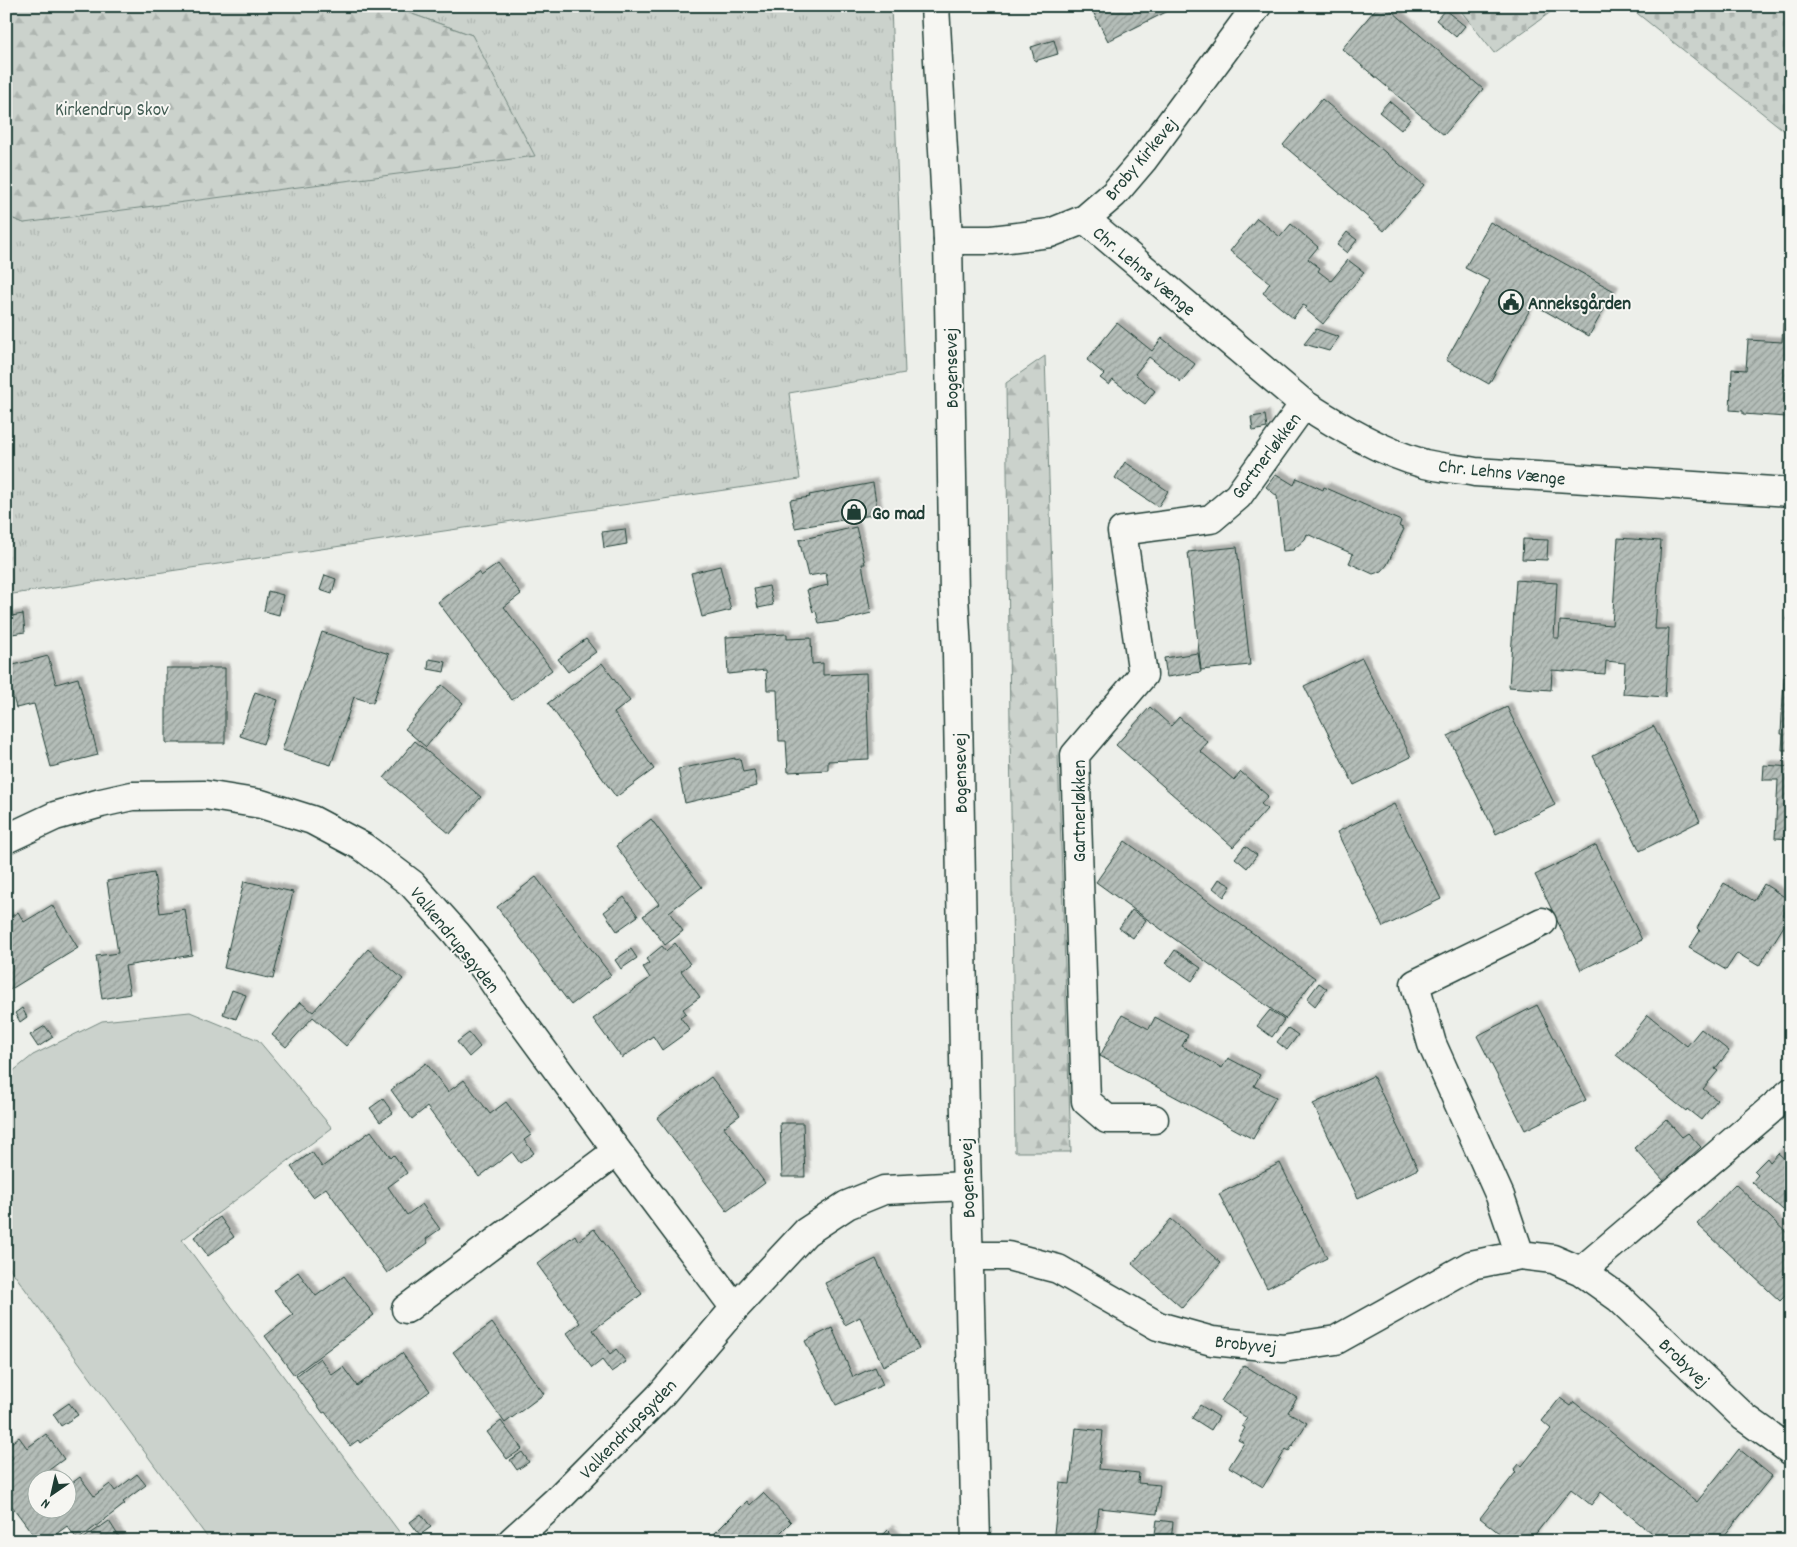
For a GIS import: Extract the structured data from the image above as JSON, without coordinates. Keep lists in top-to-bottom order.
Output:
{
  "streets": {
    "street": [
      "Broby Kirkevej",
      "Chr. Lehns Vænge",
      "Bogensevej",
      "Gartnerløkken",
      "Valkendrupsgyden",
      "Brobyvej"
    ]
  },
  "crossings": [
    ["Broby Kirkevej", "Chr. Lehns Vænge"],
    ["Broby Kirkevej", "Bogensevej"],
    ["Chr. Lehns Vænge", "Gartnerløkken"],
    ["Bogensevej", "Valkendrupsgyden"],
    ["Bogensevej", "Brobyvej"]
  ],
  "parks": ["Kirkendrup Skov"],
  "places": {
    "public building": ["Anneksgården"],
    "shop": ["Go mad"]
  },
  "north": "bottom left"
}
